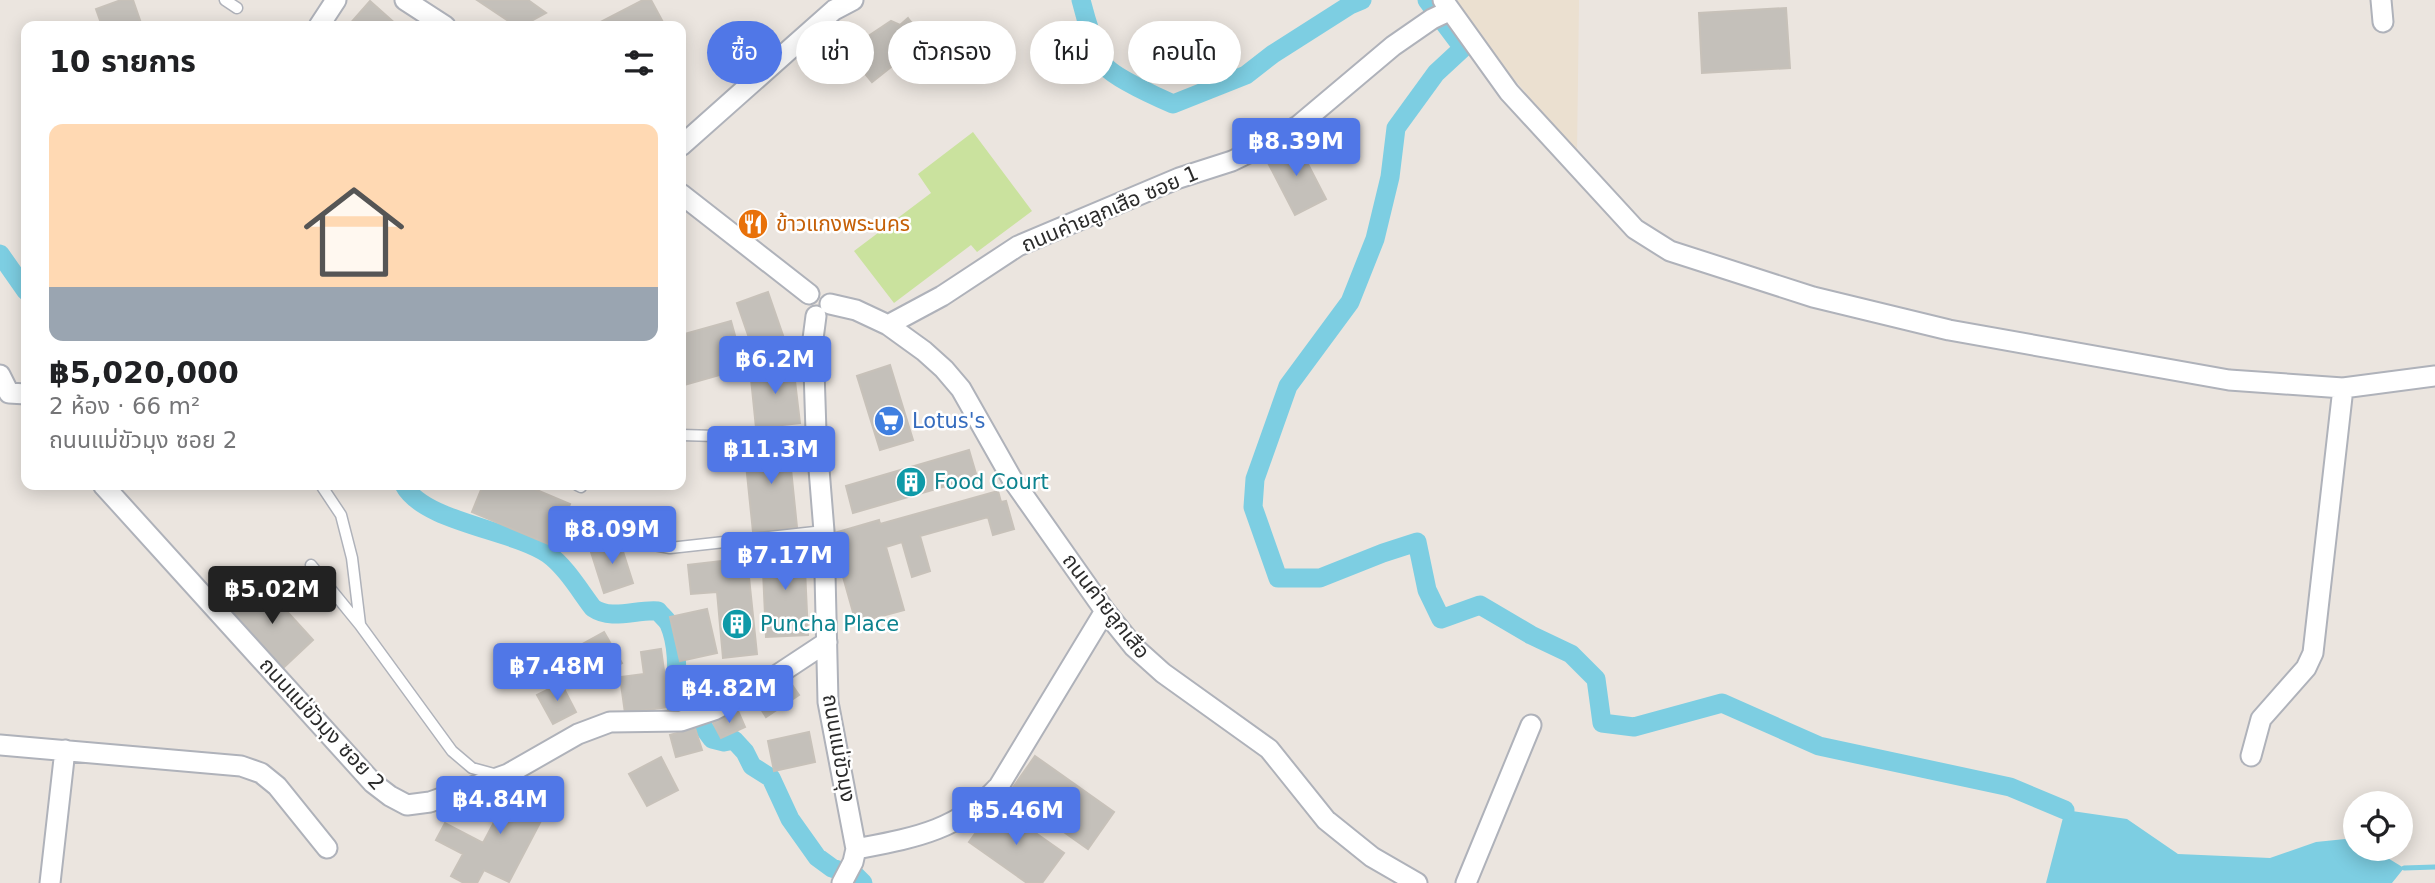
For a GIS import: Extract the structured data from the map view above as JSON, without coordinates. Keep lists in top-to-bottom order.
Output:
{
  "streets": {
    "street": [
      "ถนนค่ายลูกเสือ ซอย 1",
      "ถนนค่ายลูกเสือ",
      "ถนนแม่ขัวมุง ซอย 2",
      "ถนนแม่ขัวมุง"
    ]
  },
  "crossings": [
    ["ถนนค่ายลูกเสือ ซอย 1", "ถนนค่ายลูกเสือ"],
    ["ถนนค่ายลูกเสือ", "ถนนแม่ขัวมุง"],
    ["ถนนแม่ขัวมุง ซอย 2", "ถนนแม่ขัวมุง"]
  ],
  "places": {
    "restaurant": ["ข้าวแกงพระนคร"],
    "supermarket": ["Lotus's"],
    "building": ["Food Court", "Puncha Place"]
  },
  "page": {
    "chip": [
      "ซื้อ",
      "เช่า",
      "ตัวกรอง",
      "ใหม่",
      "คอนโด"
    ],
    "heading": "10 รายการ",
    "list": [
      {
        "name": "฿5,020,000",
        "note": "2 ห้อง · 66 m² · ถนนแม่ขัวมุง ซอย 2"
      }
    ],
    "price": [
      "฿8.39M",
      "฿6.2M",
      "฿11.3M",
      "฿8.09M",
      "฿7.17M",
      "฿5.02M",
      "฿7.48M",
      "฿4.82M",
      "฿4.84M",
      "฿5.46M"
    ]
  }
}
